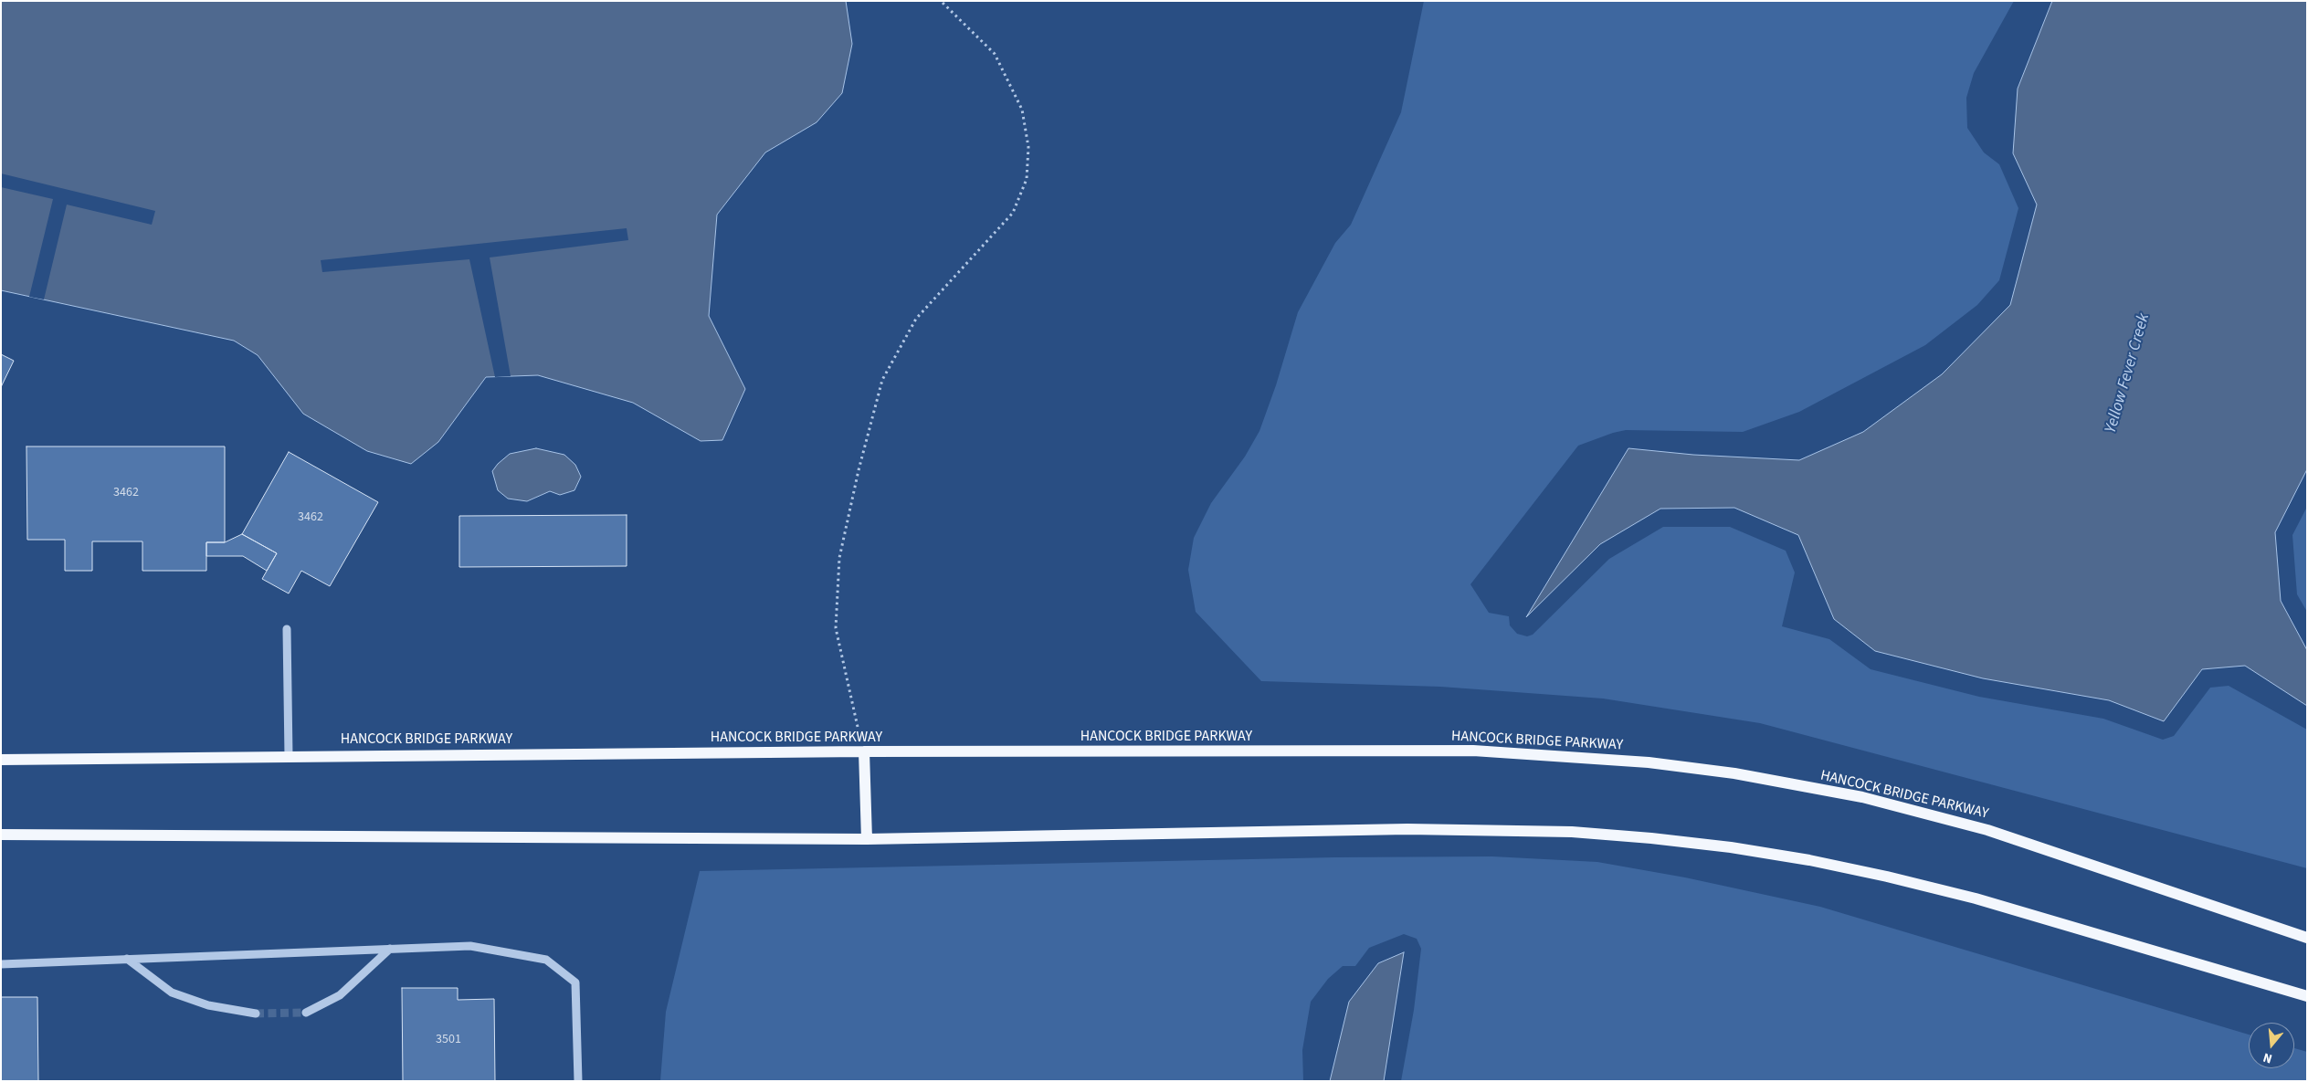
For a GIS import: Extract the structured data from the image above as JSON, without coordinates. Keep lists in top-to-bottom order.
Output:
{
  "streets": {
    "main road": ["HANCOCK BRIDGE PARKWAY"]
  },
  "water": ["Yellow Fever Creek"],
  "house_numbers": ["3462", "3462", "3501"],
  "north": "bottom"
}
